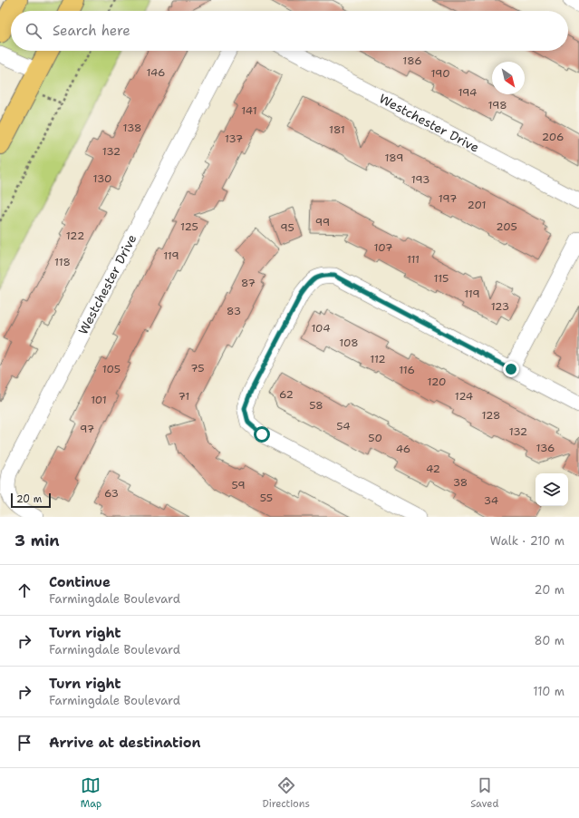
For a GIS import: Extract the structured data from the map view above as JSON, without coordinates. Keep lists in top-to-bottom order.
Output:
{
  "streets": {
    "street": ["Westchester Drive"]
  },
  "house_numbers": [
    "186",
    "146",
    "190",
    "194",
    "198",
    "141",
    "138",
    "181",
    "206",
    "137",
    "132",
    "189",
    "130",
    "193",
    "197",
    "201",
    "99",
    "125",
    "205",
    "95",
    "122",
    "107",
    "119",
    "111",
    "118",
    "115",
    "87",
    "119",
    "123",
    "83",
    "104",
    "108",
    "112",
    "75",
    "105",
    "116",
    "120",
    "62",
    "71",
    "124",
    "101",
    "58",
    "128",
    "54",
    "97",
    "132",
    "50",
    "136",
    "46",
    "42",
    "38",
    "59",
    "63",
    "55",
    "34"
  ],
  "scale_bar": "20 m",
  "north": "bottom right",
  "page": {
    "search": "Search here",
    "scale": "20 m",
    "heading": ["3 min", "Walk · 210 m"],
    "list": [
      ["Continue", "Farmingdale Boulevard", "20 m"],
      ["Turn right", "Farmingdale Boulevard", "80 m"],
      ["Turn right", "Farmingdale Boulevard", "110 m"],
      "Arrive at destination"
    ],
    "nav": ["Map", "Directions", "Saved"]
  }
}
